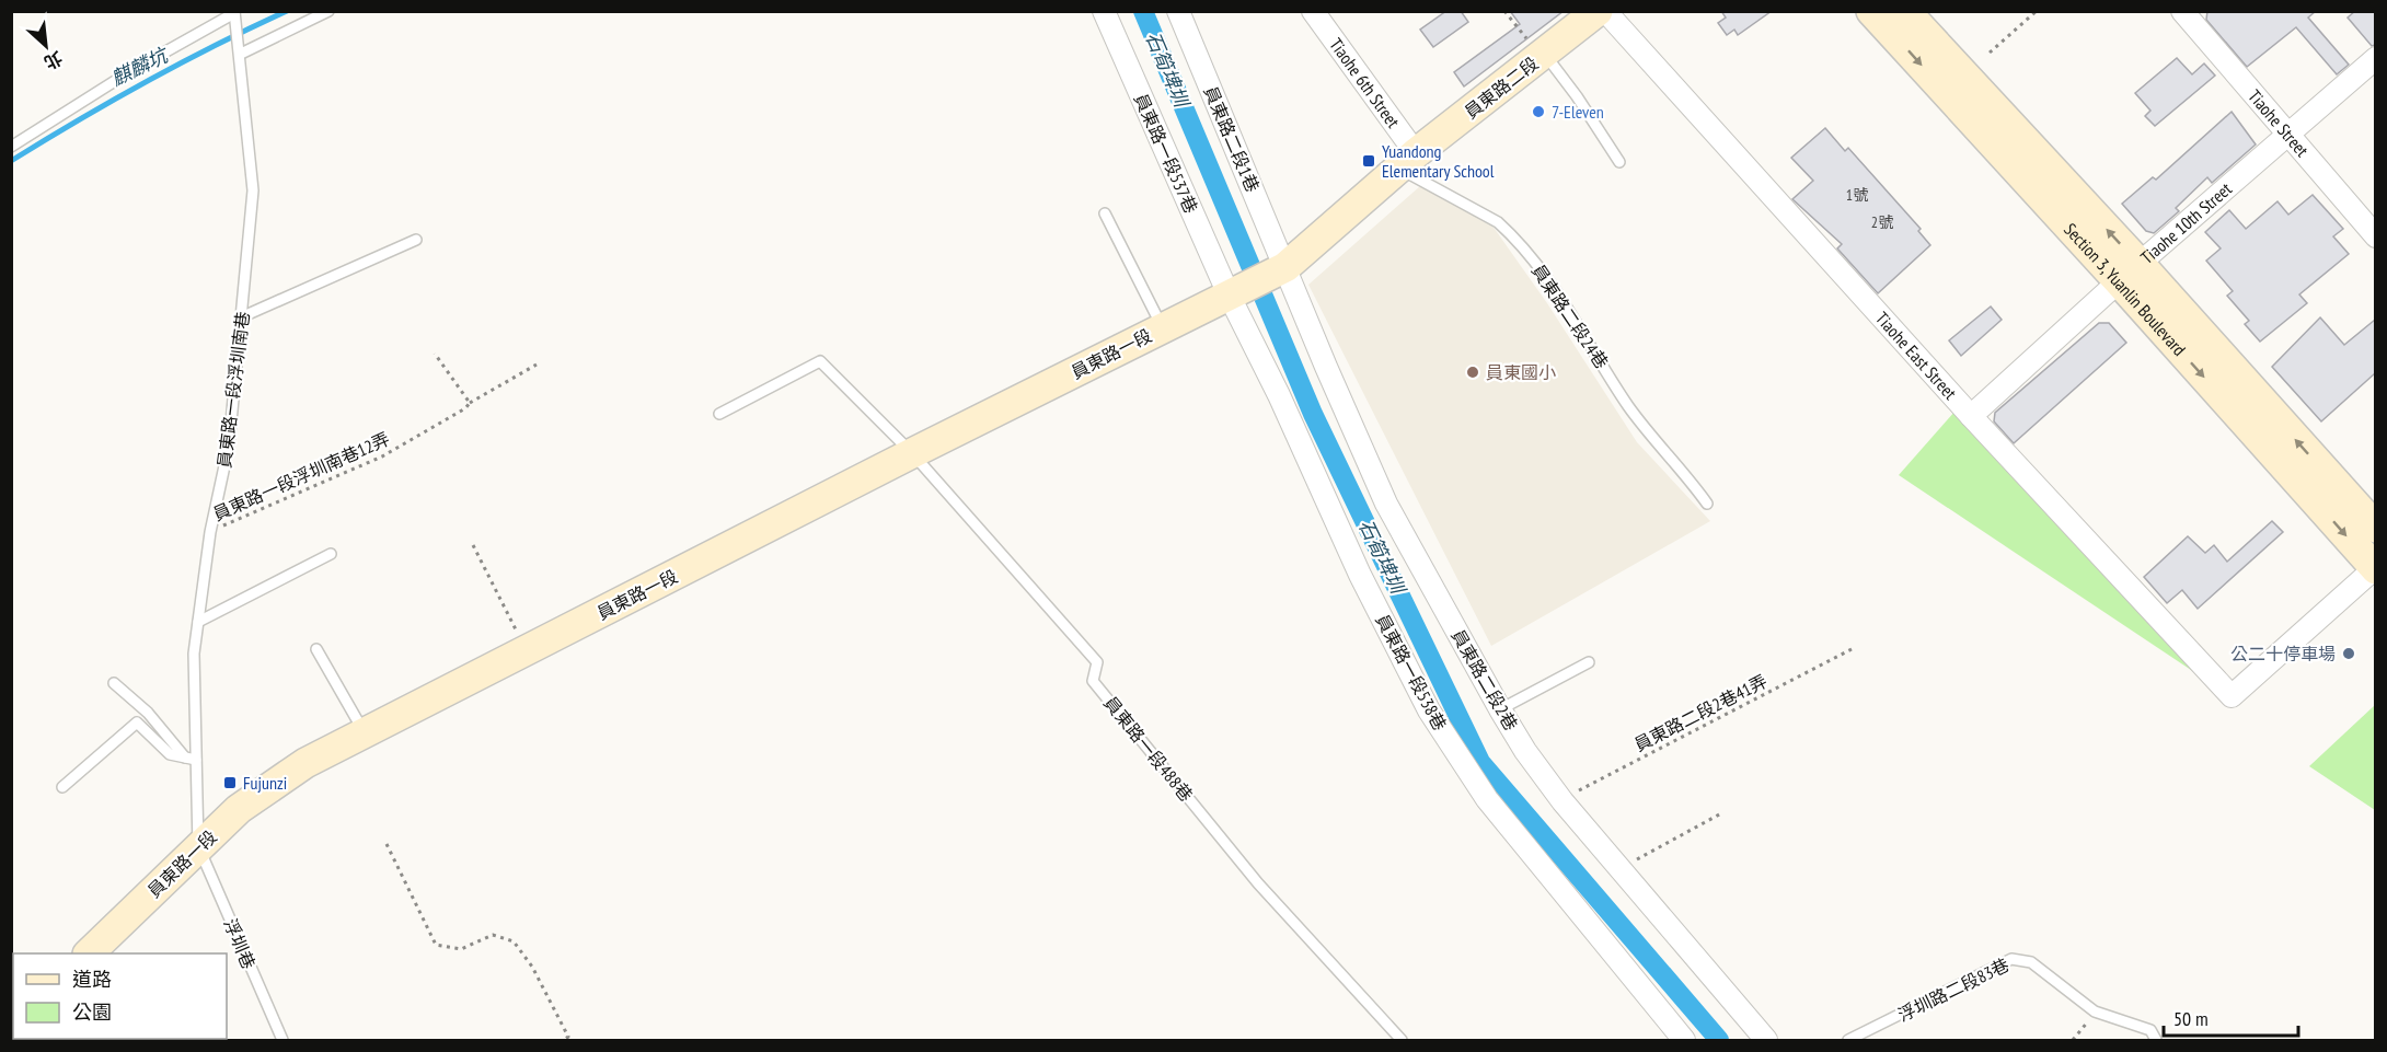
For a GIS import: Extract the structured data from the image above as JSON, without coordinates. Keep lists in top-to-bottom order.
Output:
{
  "streets": {
    "main road": ["員東路二段", "Section 3, Yuanlin Boulevard", "員東路一段"],
    "street": [
      "Tiaohe 6th Street",
      "Tiaohe Street",
      "員東路二段1巷",
      "員東路一段537巷",
      "Tiaohe 10th Street",
      "Tiaohe East Street",
      "員東路一段538巷",
      "員東路二段2巷"
    ],
    "lane": [
      "員東路二段24巷",
      "員東路一段浮圳南巷",
      "員東路一段488巷",
      "浮圳巷",
      "浮圳路二段83巷"
    ],
    "path": ["員東路一段浮圳南巷12弄", "員東路二段2巷41弄"]
  },
  "crossings": [
    ["Tiaohe 6th Street", "員東路二段"],
    ["Tiaohe 6th Street", "員東路二段24巷"],
    ["員東路二段", "員東路二段1巷"],
    ["員東路二段", "員東路二段24巷"],
    ["員東路二段", "員東路一段"],
    ["員東路二段", "員東路二段2巷"],
    ["Tiaohe Street", "Tiaohe 10th Street"],
    ["員東路二段1巷", "員東路一段"],
    ["員東路二段1巷", "員東路二段2巷"],
    ["員東路一段537巷", "員東路一段"],
    ["員東路一段537巷", "員東路一段538巷"],
    ["Tiaohe 10th Street", "Section 3, Yuanlin Boulevard"],
    ["Tiaohe 10th Street", "Tiaohe East Street"],
    ["Section 3, Yuanlin Boulevard", "Tiaohe East Street"],
    ["員東路一段", "員東路一段浮圳南巷"],
    ["員東路一段", "員東路一段538巷"],
    ["員東路一段", "員東路二段2巷"],
    ["員東路一段", "員東路一段488巷"],
    ["員東路一段", "浮圳巷"],
    ["員東路一段浮圳南巷", "員東路一段浮圳南巷12弄"],
    ["員東路一段浮圳南巷", "浮圳巷"],
    ["員東路二段2巷", "員東路二段2巷41弄"]
  ],
  "water": ["麒麟坑", "石筍埤圳"],
  "places": {
    "other": ["7-Eleven", "員東國小", "公二十停車場"],
    "transit": ["Yuandong Elementary School", "Fujunzi"]
  },
  "house_numbers": ["1號", "2號"],
  "legend": ["道路", "公園"],
  "scale_bar": "50 m",
  "north": "bottom right"
}
